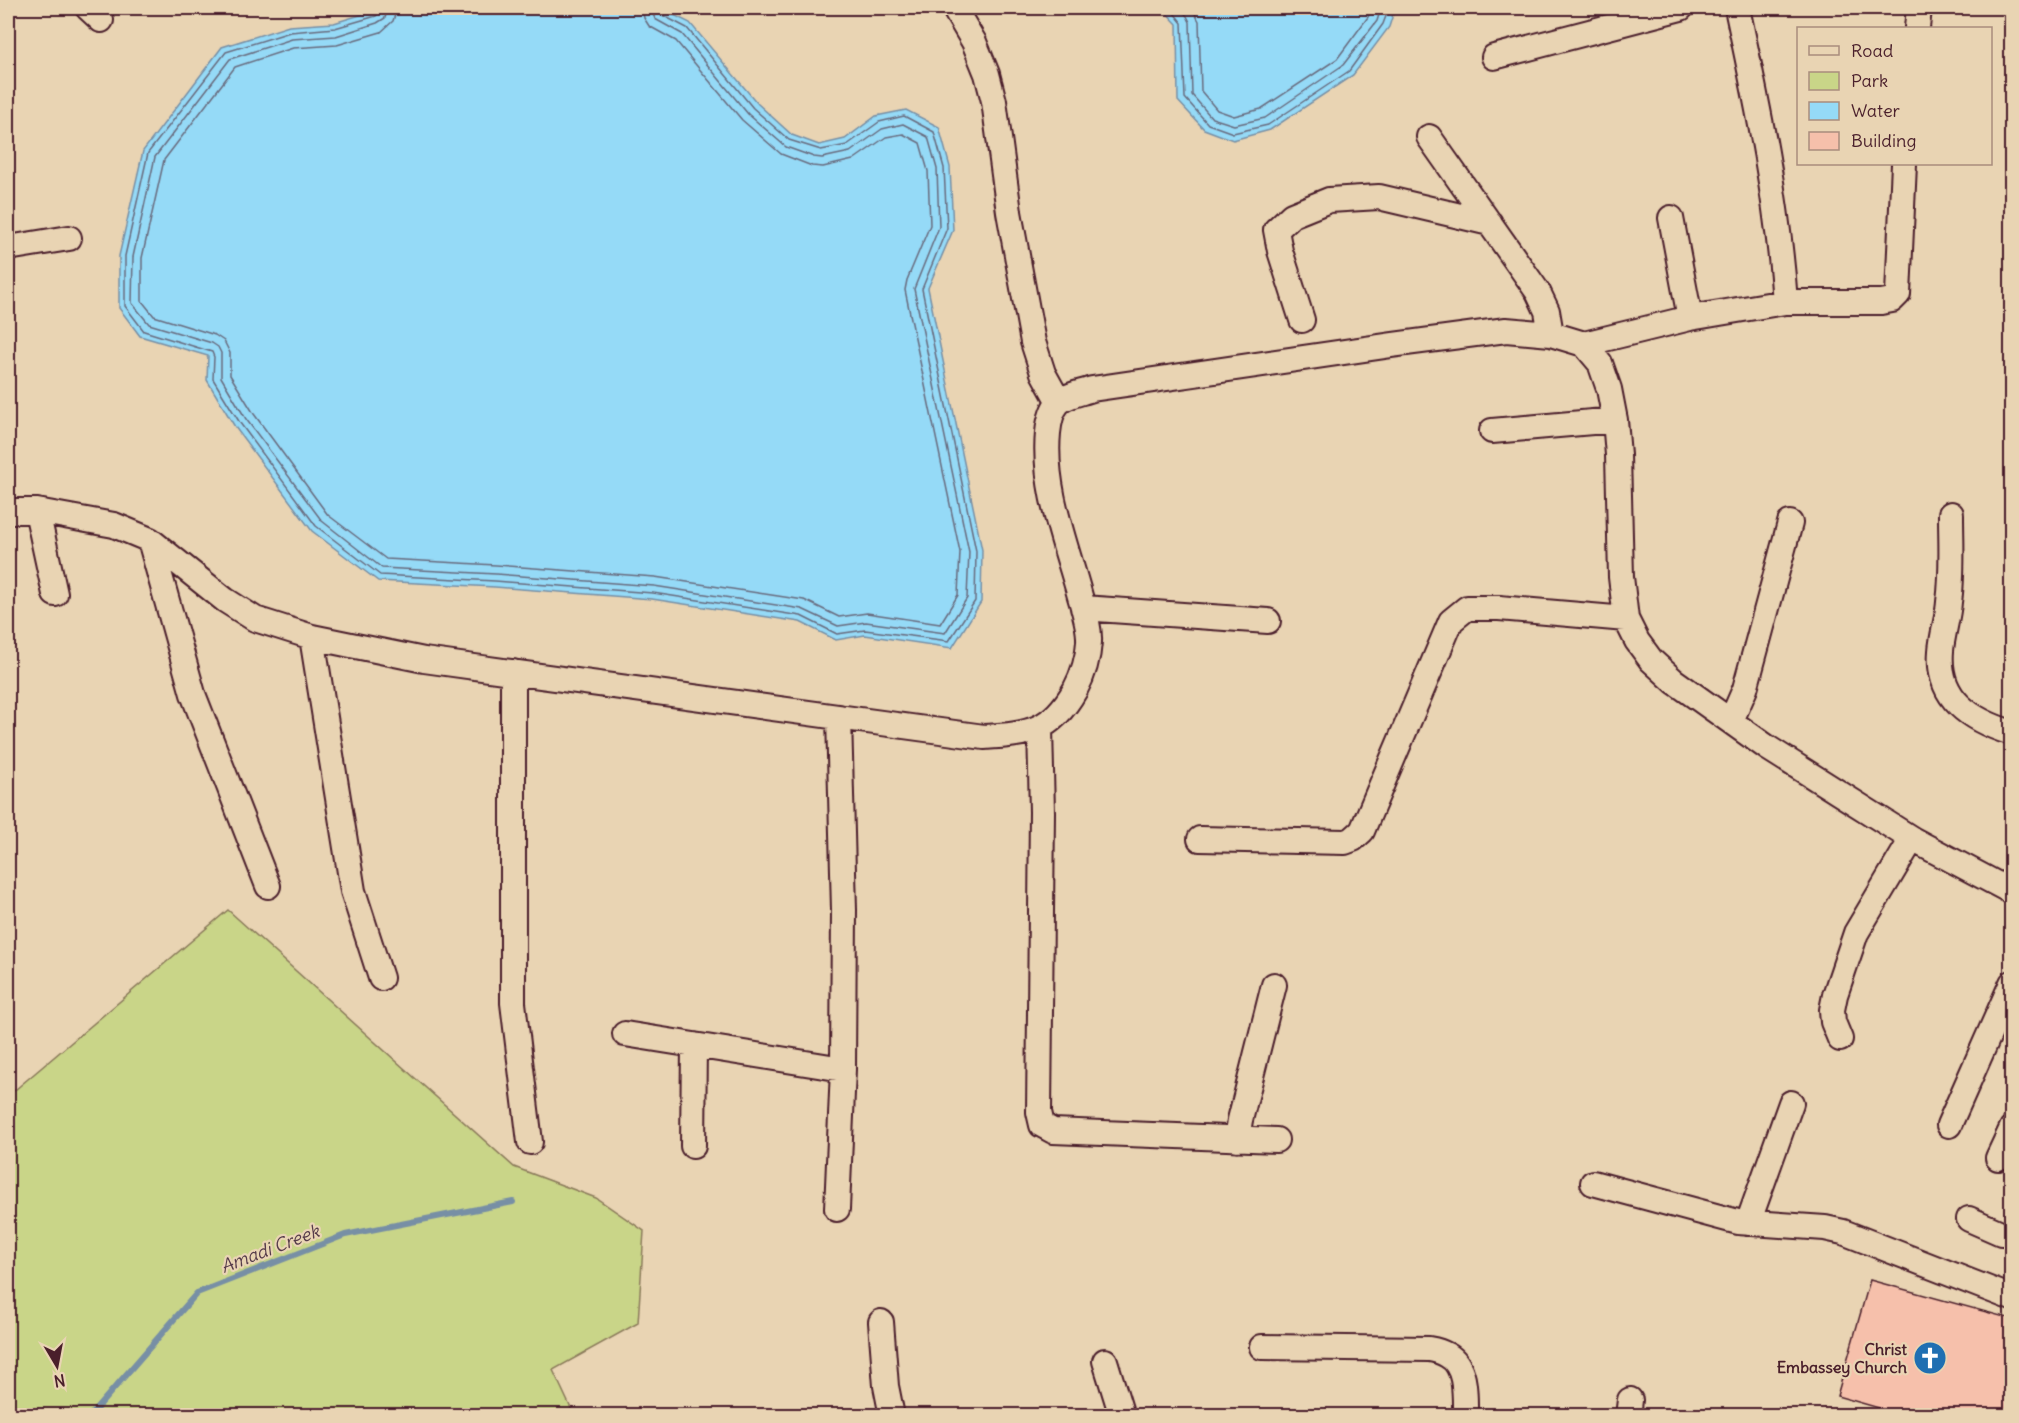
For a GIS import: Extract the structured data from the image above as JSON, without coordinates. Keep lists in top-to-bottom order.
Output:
{
  "water": ["Amadi Creek"],
  "places": {
    "church": ["Christ Embassey Church"]
  },
  "legend": [
    "Road",
    "Park",
    "Water",
    "Building"
  ],
  "north": "bottom"
}
